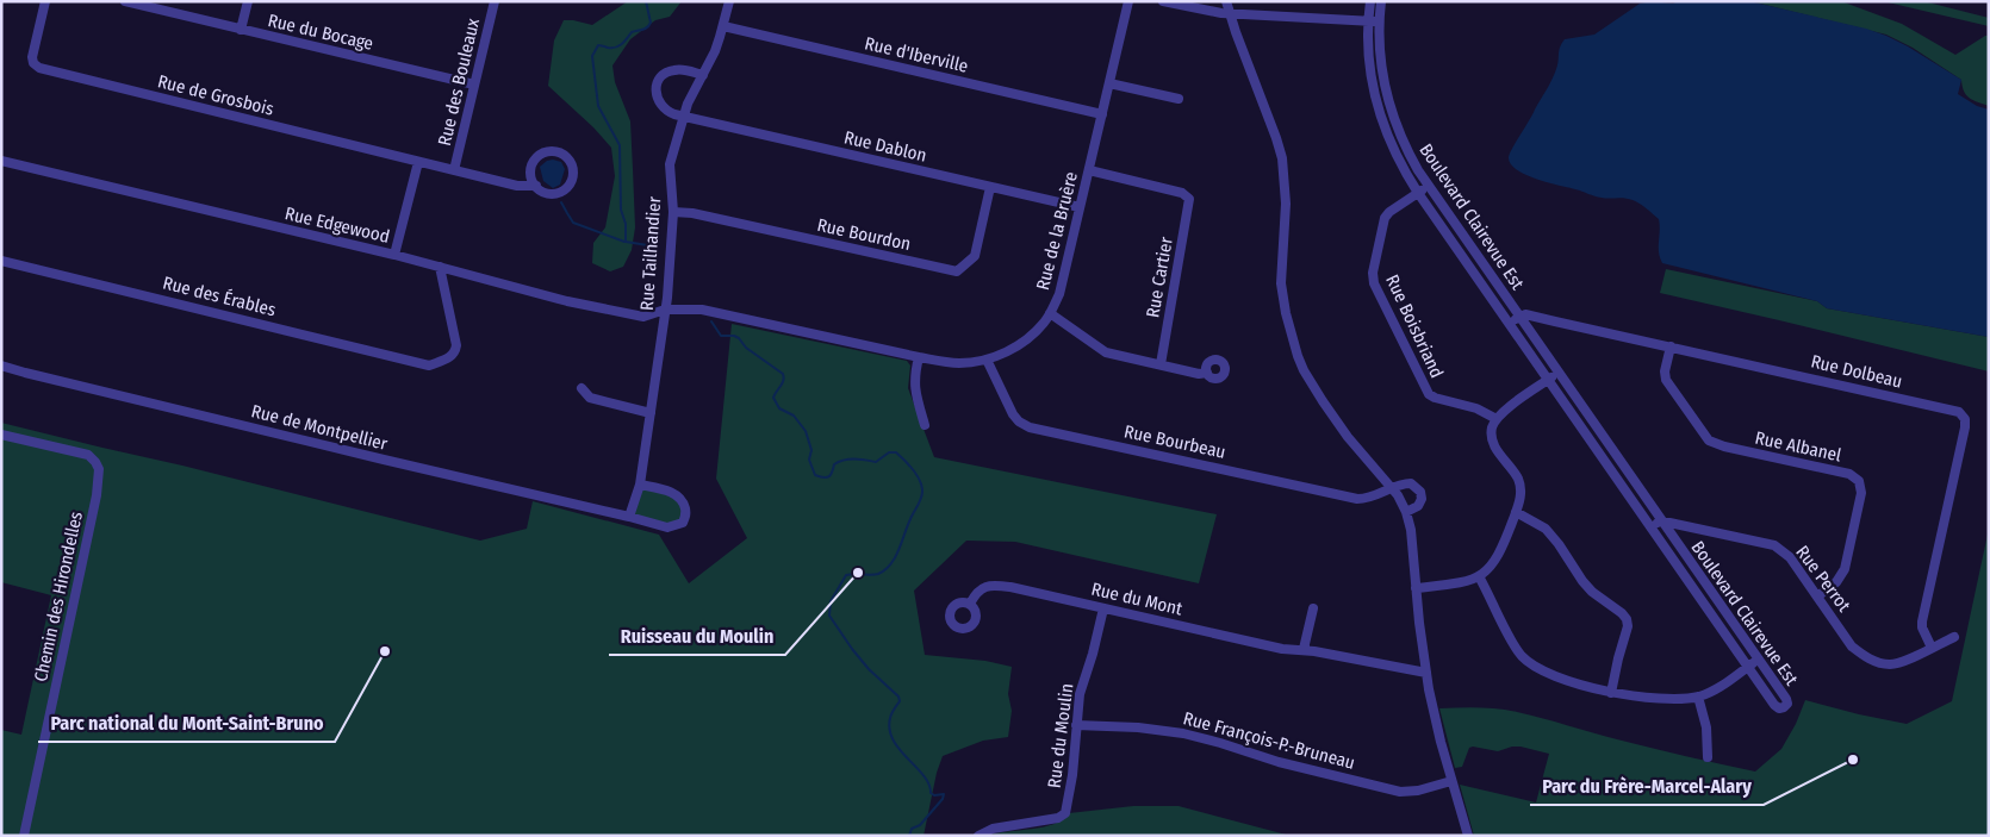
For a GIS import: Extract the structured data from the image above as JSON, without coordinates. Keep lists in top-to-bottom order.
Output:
{
  "streets": {
    "street": [
      "Rue du Bocage",
      "Rue d'Iberville",
      "Rue des Bouleaux",
      "Rue de Grosbois",
      "Rue Dablon",
      "Boulevard Clairevue Est",
      "Rue Edgewood",
      "Rue de la Bruère",
      "Rue Bourdon",
      "Rue Tailhandier",
      "Rue Cartier",
      "Rue des Érables",
      "Rue Boisbriand",
      "Rue Dolbeau",
      "Rue de Montpellier",
      "Rue Bourbeau",
      "Rue Albanel",
      "Rue Perrot",
      "Chemin des Hirondelles",
      "Rue du Mont",
      "Rue du Moulin",
      "Rue François-P.-Bruneau"
    ]
  },
  "crossings": [
    ["Rue du Bocage", "Rue des Bouleaux"],
    ["Rue d'Iberville", "Rue de la Bruère"],
    ["Rue d'Iberville", "Rue Tailhandier"],
    ["Rue des Bouleaux", "Rue de Grosbois"],
    ["Rue Dablon", "Rue de la Bruère"],
    ["Rue Dablon", "Rue Bourdon"],
    ["Rue Dablon", "Rue Tailhandier"],
    ["Boulevard Clairevue Est", "Rue Boisbriand"],
    ["Boulevard Clairevue Est", "Rue Dolbeau"],
    ["Boulevard Clairevue Est", "Rue Perrot"],
    ["Rue Edgewood", "Rue de la Bruère"],
    ["Rue Edgewood", "Rue Tailhandier"],
    ["Rue Edgewood", "Rue des Érables"],
    ["Rue de la Bruère", "Rue Tailhandier"],
    ["Rue de la Bruère", "Rue Cartier"],
    ["Rue de la Bruère", "Rue Bourbeau"],
    ["Rue Bourdon", "Rue Tailhandier"],
    ["Rue Tailhandier", "Rue de Montpellier"],
    ["Rue Dolbeau", "Rue Albanel"],
    ["Rue Dolbeau", "Rue Perrot"],
    ["Rue Albanel", "Rue Perrot"],
    ["Rue du Mont", "Rue du Moulin"],
    ["Rue du Moulin", "Rue François-P.-Bruneau"]
  ],
  "places": ["Ruisseau du Moulin", "Parc national du Mont-Saint-Bruno", "Parc du Frère-Marcel-Alary"]
}
